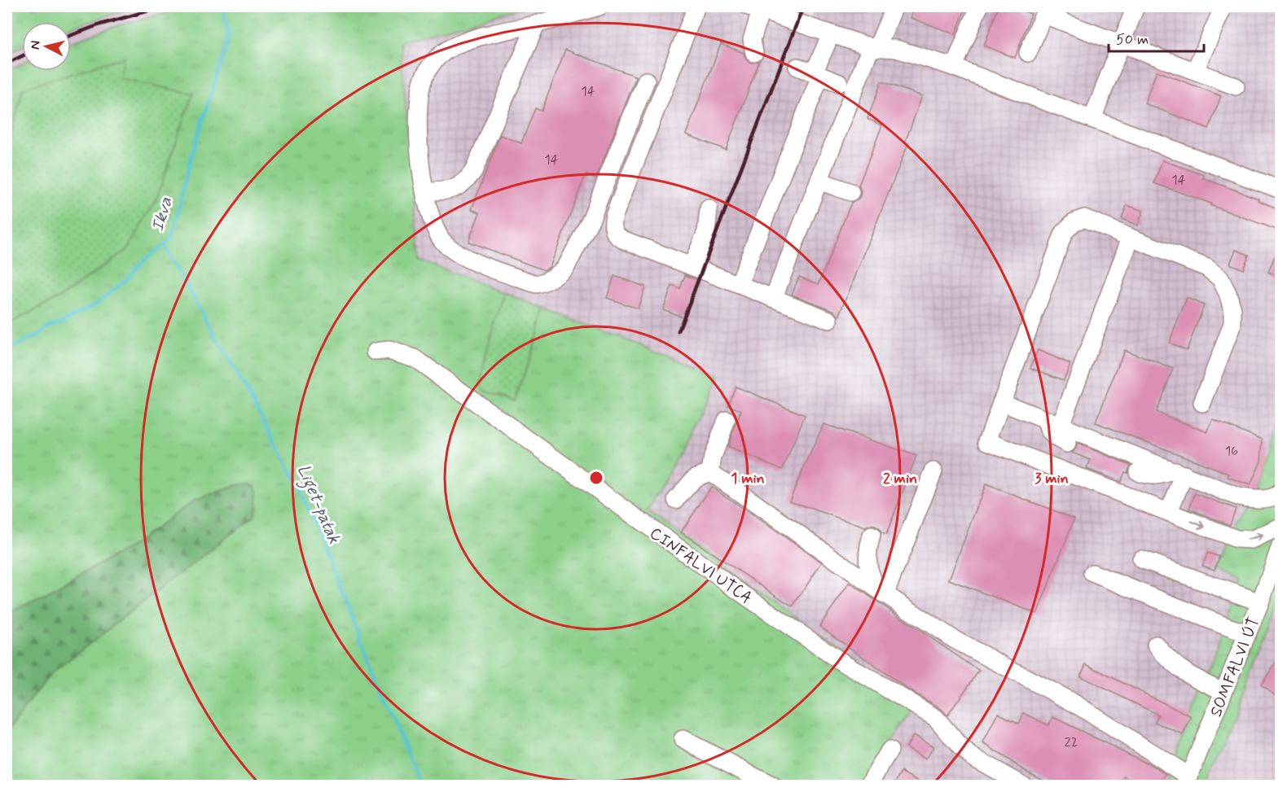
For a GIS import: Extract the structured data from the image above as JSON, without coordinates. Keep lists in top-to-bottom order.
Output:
{
  "streets": {
    "street": ["CINFALVI UTCA", "SOMFALVI ÚT"]
  },
  "water": ["Ikva", "Liget-patak"],
  "house_numbers": [
    "14",
    "14",
    "14",
    "16",
    "22"
  ],
  "scale_bar": "50 m",
  "north": "left",
  "rings": ["1 min", "2 min", "3 min"]
}
